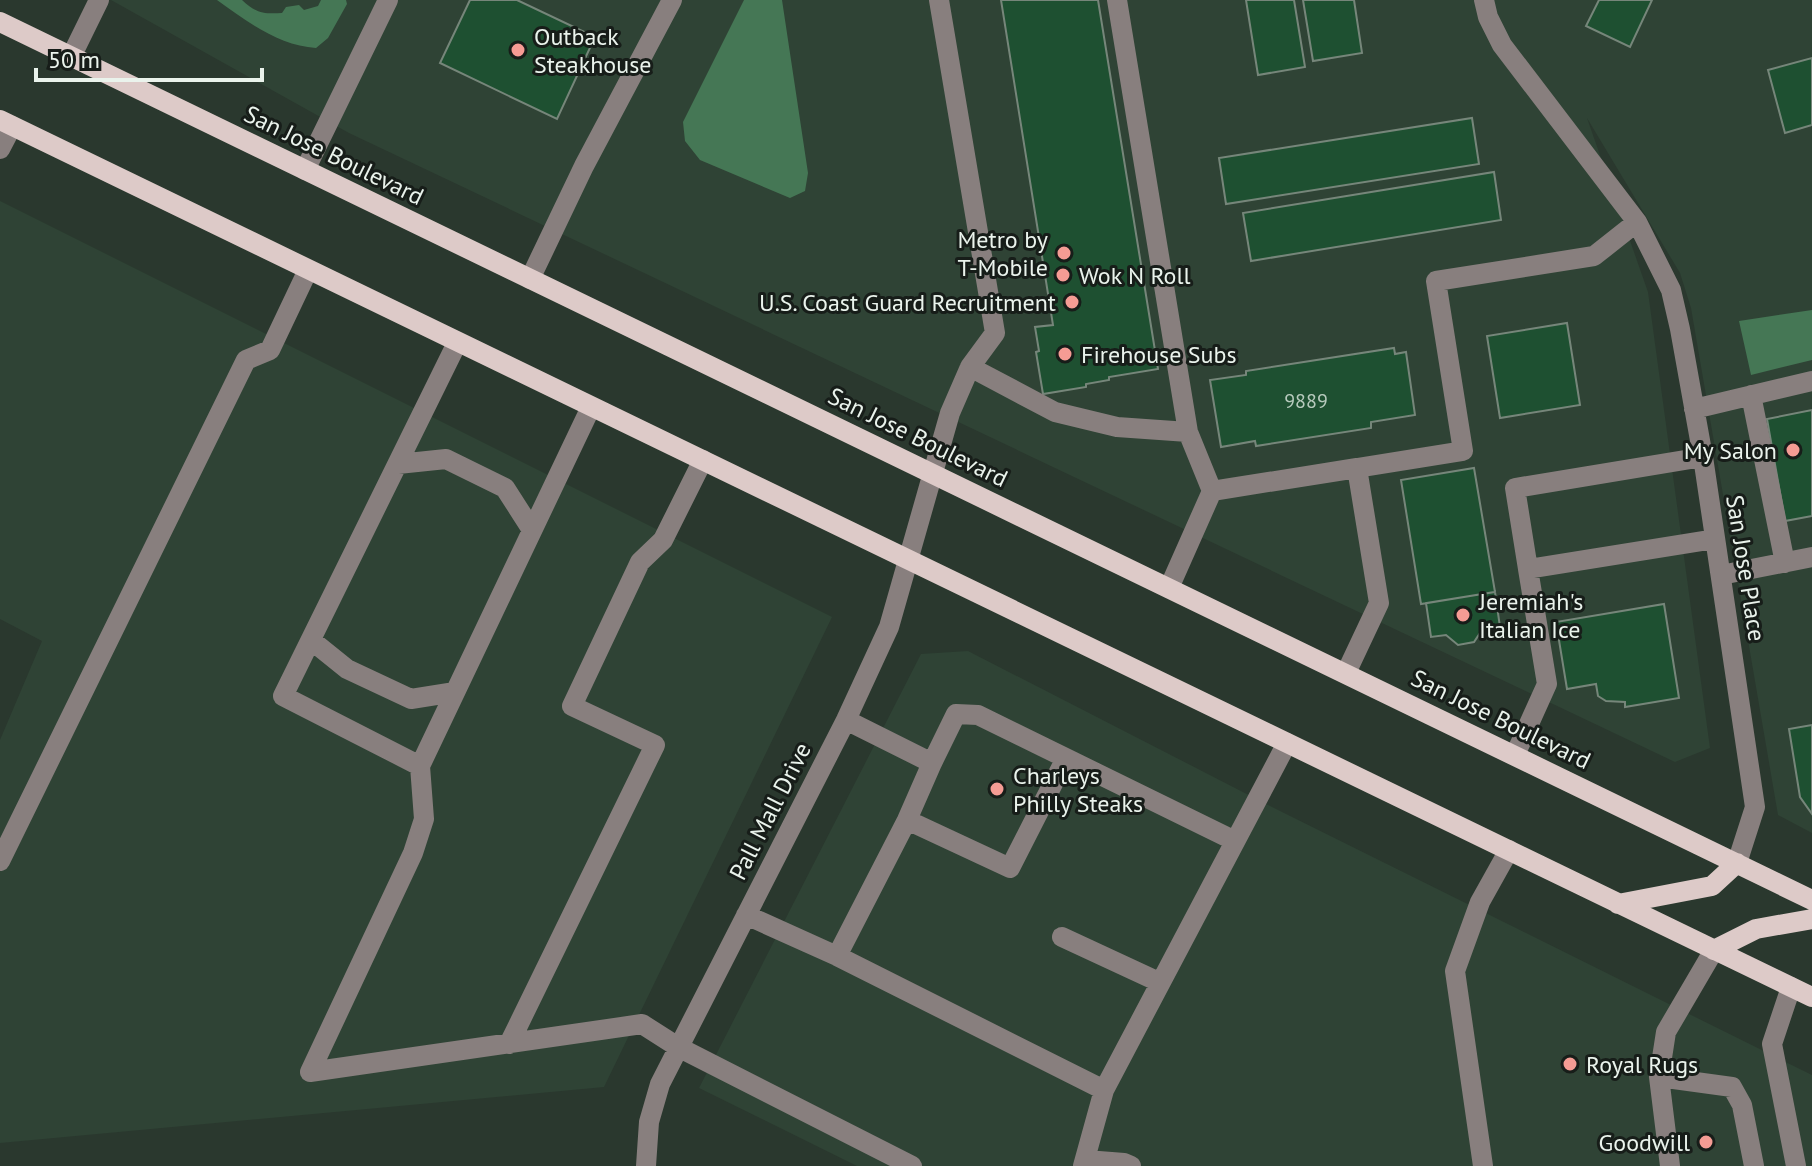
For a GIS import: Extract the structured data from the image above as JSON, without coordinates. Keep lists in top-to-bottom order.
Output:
{
  "streets": {
    "main road": ["San Jose Boulevard"],
    "street": ["San Jose Place", "Pall Mall Drive"]
  },
  "crossings": [
    ["San Jose Boulevard", "San Jose Place"],
    ["San Jose Boulevard", "Pall Mall Drive"]
  ],
  "places": [
    "Outback Steakhouse",
    "Metro by T-Mobile",
    "Wok N Roll",
    "U.S. Coast Guard Recruitment",
    "Firehouse Subs",
    "My Salon",
    "Jeremiah's Italian Ice",
    "Charleys Philly Steaks",
    "Royal Rugs",
    "Goodwill"
  ],
  "house_numbers": ["9889"],
  "scale_bar": "50 m"
}
